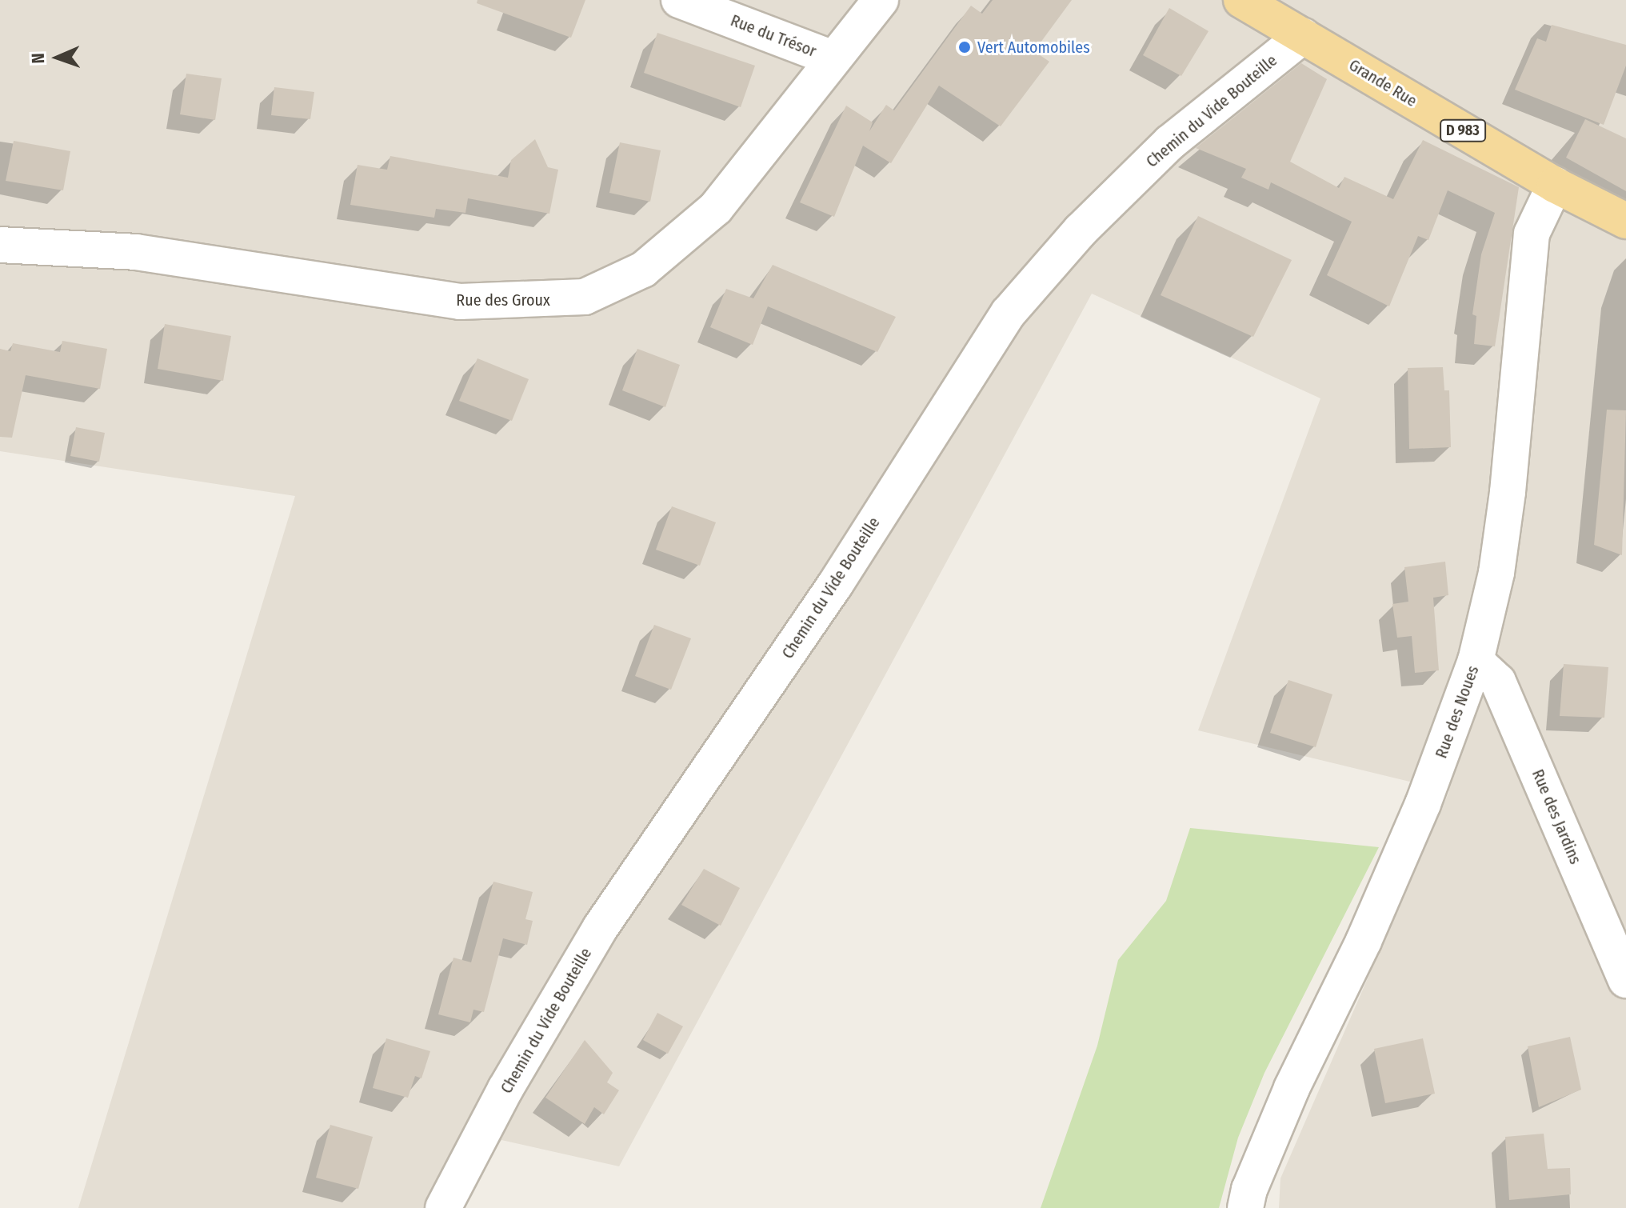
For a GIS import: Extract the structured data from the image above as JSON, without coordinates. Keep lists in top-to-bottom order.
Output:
{
  "streets": {
    "main road": ["Grande Rue", "D 983"],
    "street": [
      "Rue du Trésor",
      "Chemin du Vide Bouteille",
      "Rue des Groux",
      "Rue des Noues",
      "Rue des Jardins"
    ]
  },
  "crossings": [
    ["Rue du Trésor", "Rue des Groux"],
    ["Grande Rue", "Chemin du Vide Bouteille"],
    ["Grande Rue", "Rue des Noues"],
    ["Rue des Noues", "Rue des Jardins"]
  ],
  "places": ["Vert Automobiles"],
  "north": "left"
}
